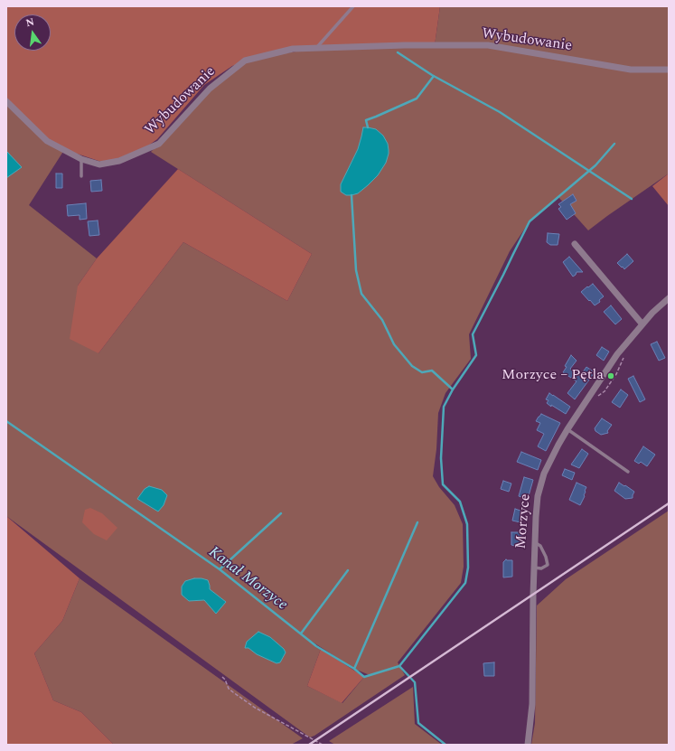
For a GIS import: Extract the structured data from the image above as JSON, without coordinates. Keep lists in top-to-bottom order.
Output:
{
  "streets": {
    "street": ["Wybudowanie", "Morzyce"]
  },
  "water": ["Kanał Morzyce"],
  "places": ["Morzyce – Pętla"],
  "north": "top"
}
